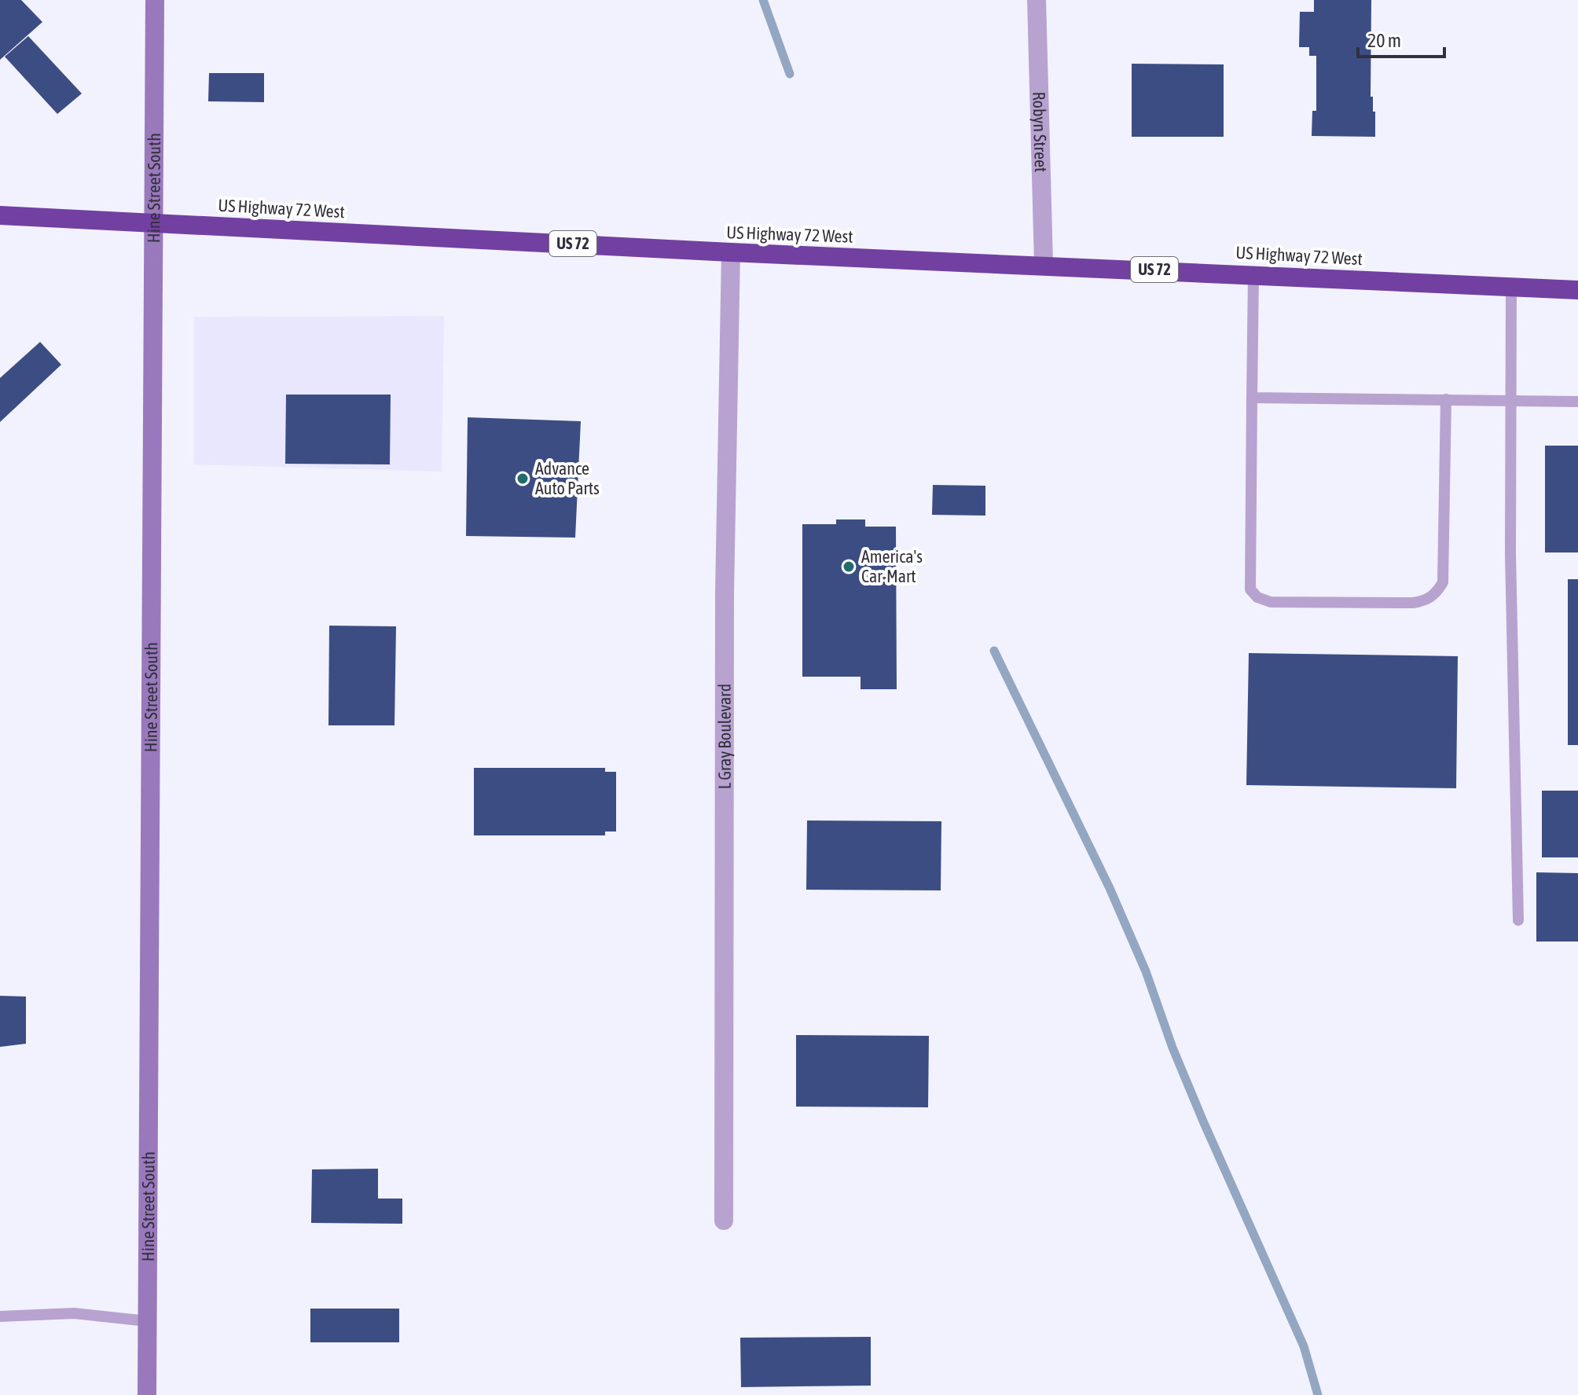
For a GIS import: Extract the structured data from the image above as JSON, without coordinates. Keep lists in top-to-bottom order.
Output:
{
  "streets": {
    "highway": ["US Highway 72 West", "US 72"],
    "street": ["Robyn Street", "Hine Street South", "L Gray Boulevard"]
  },
  "crossings": [
    ["Robyn Street", "US Highway 72 West"],
    ["Hine Street South", "US Highway 72 West"],
    ["US Highway 72 West", "L Gray Boulevard"]
  ],
  "places": ["Advance Auto Parts", "America's Car-Mart"],
  "scale_bar": "20 m"
}
